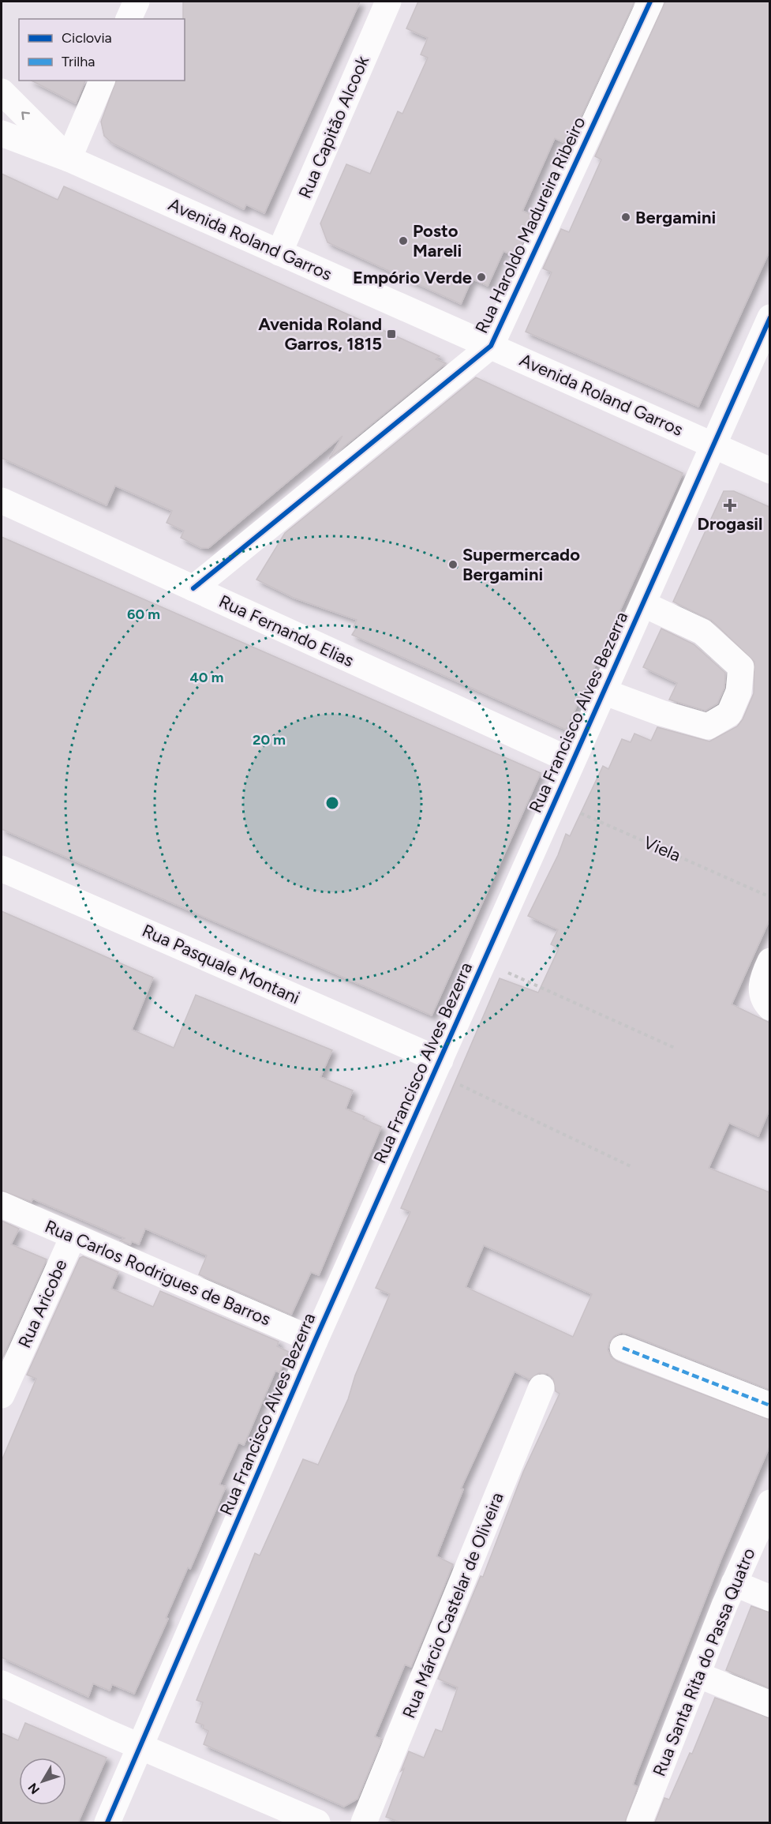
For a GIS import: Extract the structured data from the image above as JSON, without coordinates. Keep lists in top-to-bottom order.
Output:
{
  "streets": {
    "street": [
      "Rua Capitão Alcook",
      "Rua Haroldo Madureira Ribeiro",
      "Avenida Roland Garros",
      "Rua Fernando Elias",
      "Rua Francisco Alves Bezerra",
      "Rua Pasquale Montani",
      "Rua Carlos Rodrigues de Barros",
      "Rua Aricobe",
      "Rua Márcio Castelar de Oliveira",
      "Rua Santa Rita do Passa Quatro"
    ],
    "path": ["Viela"]
  },
  "crossings": [
    ["Rua Capitão Alcook", "Avenida Roland Garros"],
    ["Rua Haroldo Madureira Ribeiro", "Avenida Roland Garros"],
    ["Rua Haroldo Madureira Ribeiro", "Rua Fernando Elias"],
    ["Avenida Roland Garros", "Rua Francisco Alves Bezerra"],
    ["Rua Fernando Elias", "Rua Francisco Alves Bezerra"],
    ["Rua Francisco Alves Bezerra", "Viela"],
    ["Rua Francisco Alves Bezerra", "Rua Pasquale Montani"],
    ["Rua Francisco Alves Bezerra", "Rua Carlos Rodrigues de Barros"],
    ["Rua Carlos Rodrigues de Barros", "Rua Aricobe"]
  ],
  "places": {
    "other": [
      "Bergamini",
      "Posto Mareli",
      "Empório Verde",
      "Supermercado Bergamini"
    ],
    "transit": ["Avenida Roland Garros, 1815"],
    "health": ["Drogasil"]
  },
  "legend": ["Ciclovia", "Trilha"],
  "north": "bottom left",
  "rings": ["60 m", "40 m", "20 m"]
}
